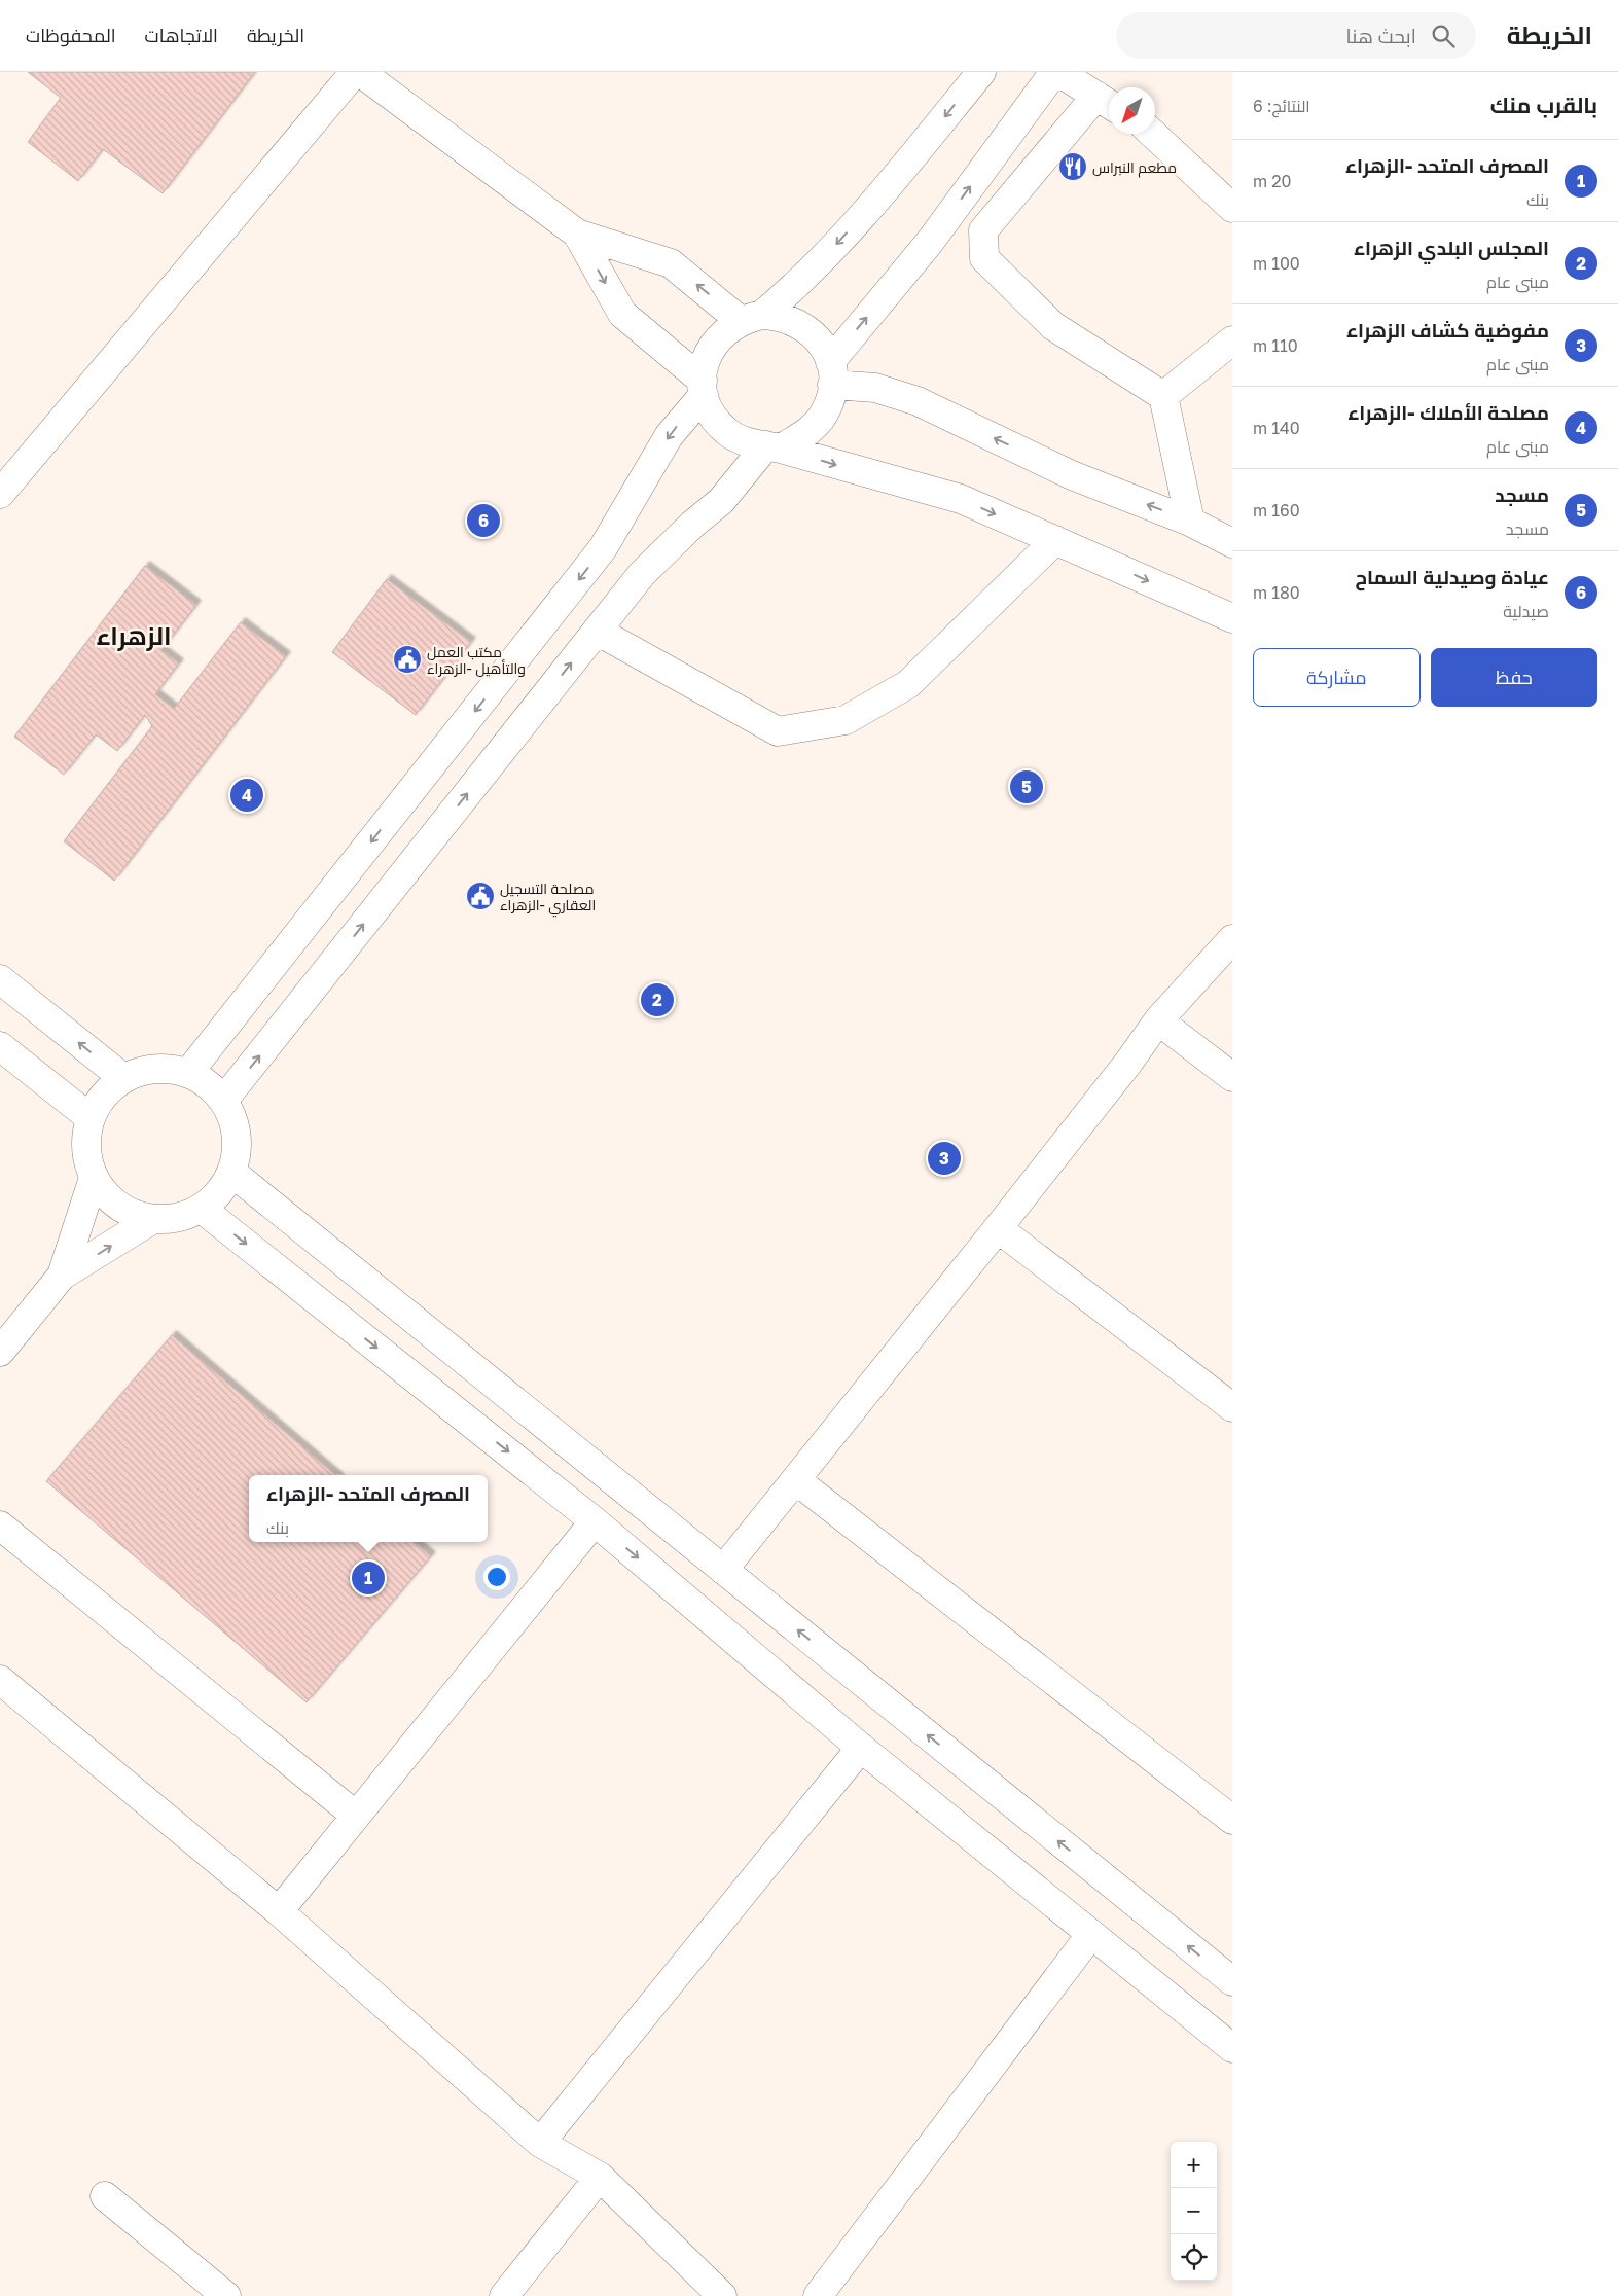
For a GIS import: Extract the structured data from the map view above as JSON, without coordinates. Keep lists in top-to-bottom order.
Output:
{
  "districts": ["الزهراء"],
  "places": {
    "restaurant": ["مطعم النبراس"],
    "public building": ["مكتب العمل والتأهيل -الزهراء", "مصلحة التسجيل العقاري -الزهراء"]
  },
  "north": "bottom left",
  "page": {
    "header": "الخريطة",
    "search": "ابحث هنا",
    "nav": ["الخريطة", "الاتجاهات", "المحفوظات"],
    "heading": ["بالقرب منك", "النتائج: 6"],
    "list": [
      {
        "mark": "1",
        "name": "المصرف المتحد -الزهراء",
        "note": "بنك",
        "value": "20 m"
      },
      {
        "mark": "2",
        "name": "المجلس البلدي الزهراء",
        "note": "مبنى عام",
        "value": "100 m"
      },
      {
        "mark": "3",
        "name": "مفوضية كشاف الزهراء",
        "note": "مبنى عام",
        "value": "110 m"
      },
      {
        "mark": "4",
        "name": "مصلحة الأملاك -الزهراء",
        "note": "مبنى عام",
        "value": "140 m"
      },
      {
        "mark": "5",
        "name": "مسجد",
        "note": "مسجد",
        "value": "160 m"
      },
      {
        "mark": "6",
        "name": "عيادة وصيدلية السماح",
        "note": "صيدلية",
        "value": "180 m"
      }
    ],
    "pins": [
      "6",
      "5",
      "4",
      "2",
      "3",
      "1"
    ],
    "buttons": ["حفظ", "مشاركة"],
    "popup": ["المصرف المتحد -الزهراء", "بنك"],
    "map_buttons": ["+", "−"]
  }
}
